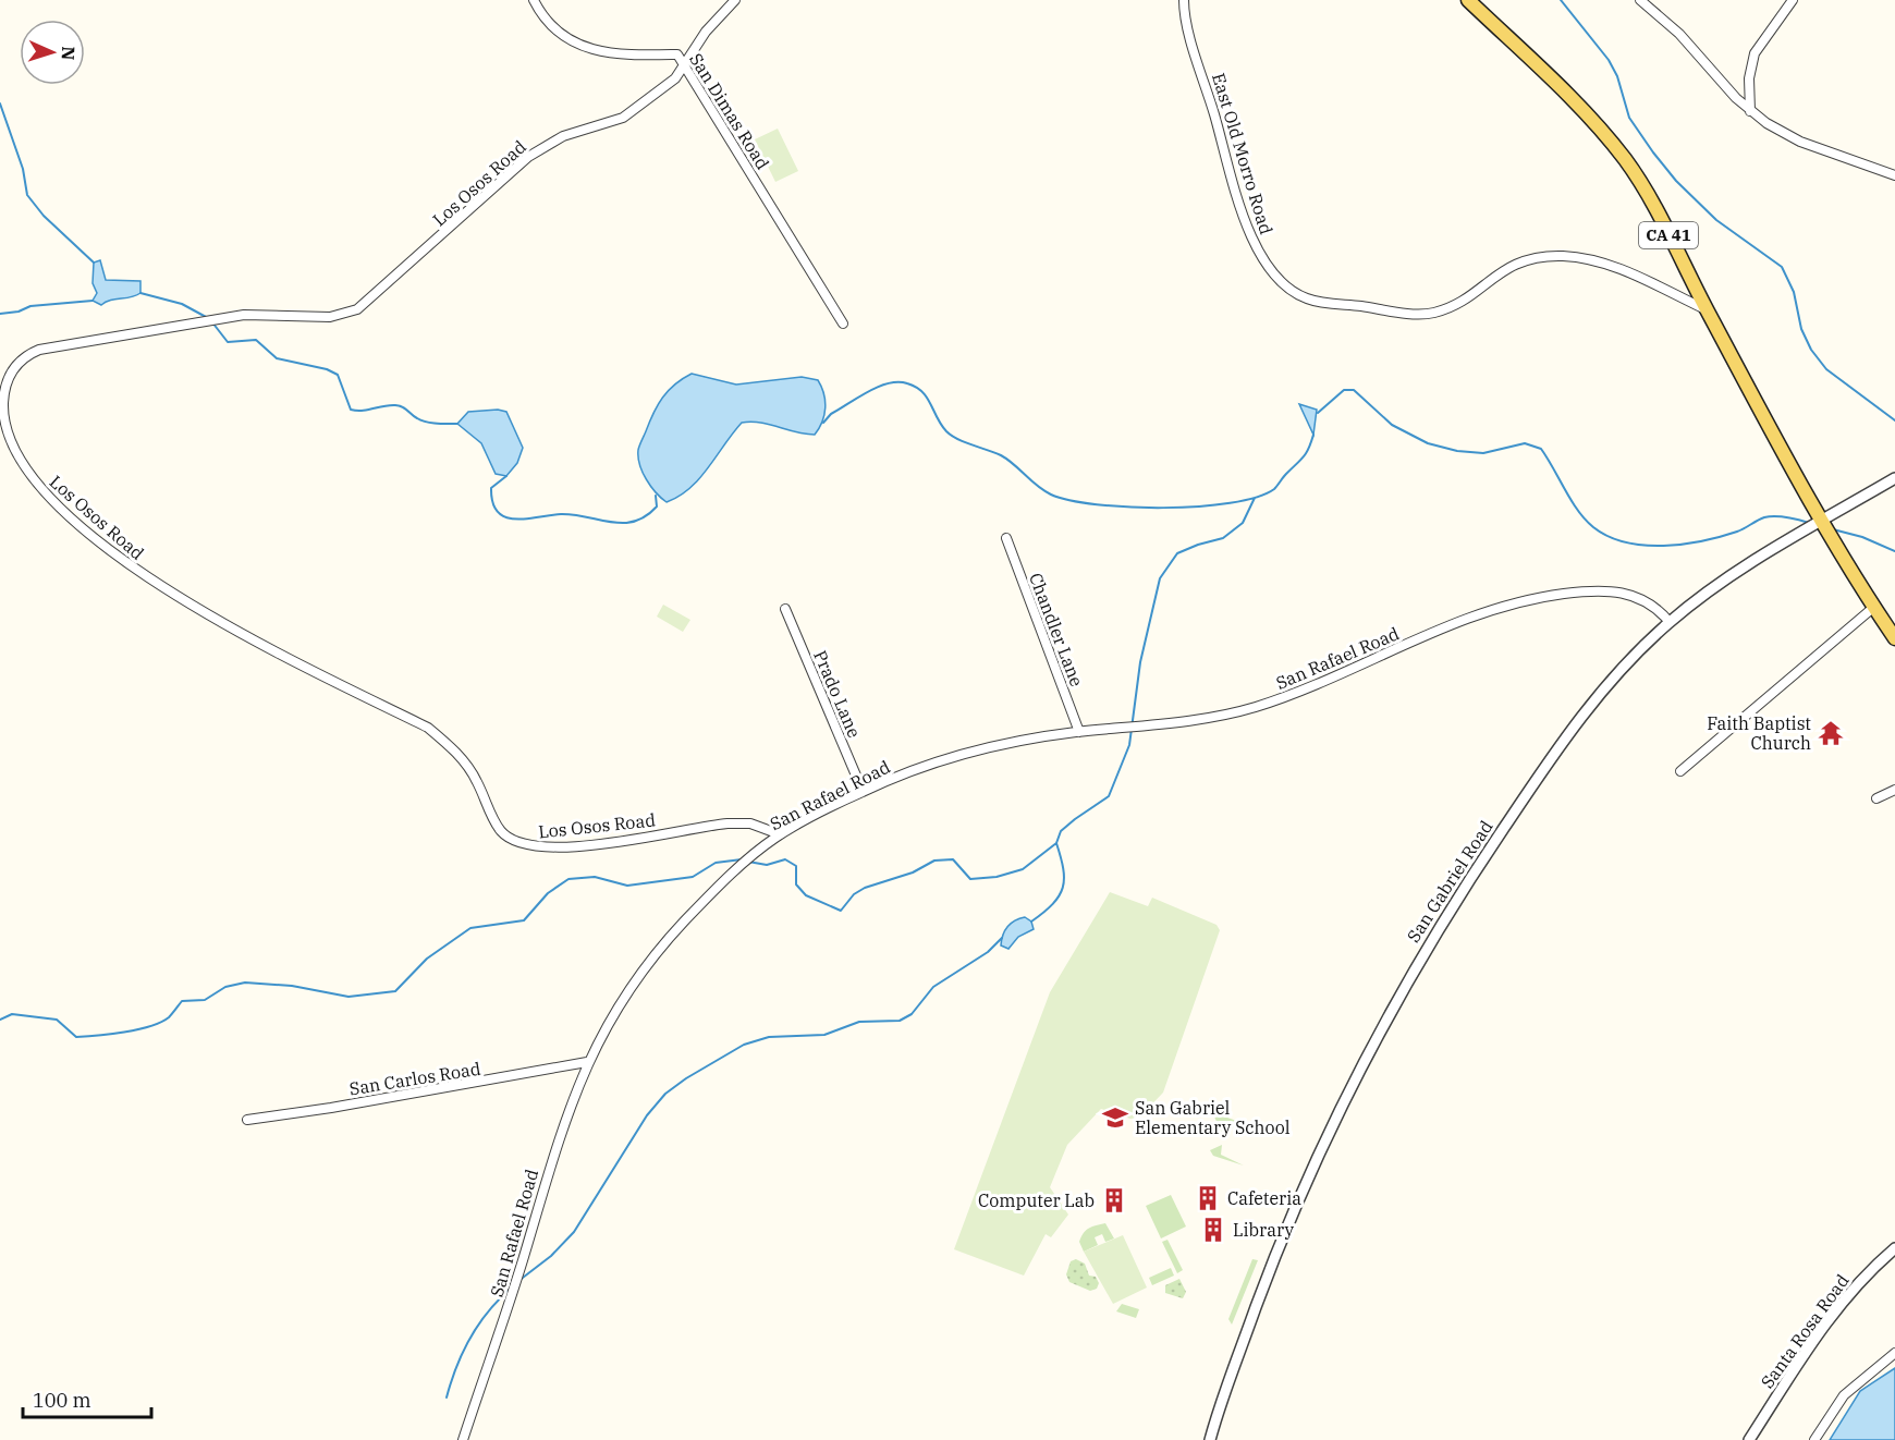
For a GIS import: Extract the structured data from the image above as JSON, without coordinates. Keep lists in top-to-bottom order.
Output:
{
  "streets": {
    "main road": ["CA 41"],
    "street": [
      "San Dimas Road",
      "East Old Morro Road",
      "Los Osos Road",
      "Chandler Lane",
      "San Rafael Road",
      "Prado Lane",
      "San Gabriel Road",
      "San Carlos Road",
      "Santa Rosa Road"
    ]
  },
  "crossings": [
    ["San Dimas Road", "Los Osos Road"],
    ["East Old Morro Road", "CA 41"],
    ["Los Osos Road", "San Rafael Road"],
    ["CA 41", "San Gabriel Road"],
    ["Chandler Lane", "San Rafael Road"],
    ["San Rafael Road", "Prado Lane"],
    ["San Rafael Road", "San Gabriel Road"],
    ["San Rafael Road", "San Carlos Road"]
  ],
  "places": {
    "temple": ["Faith Baptist Church"],
    "school or university": ["San Gabriel Elementary School"],
    "building": ["Cafeteria", "Computer Lab", "Library"]
  },
  "scale_bar": "100 m",
  "north": "right"
}
